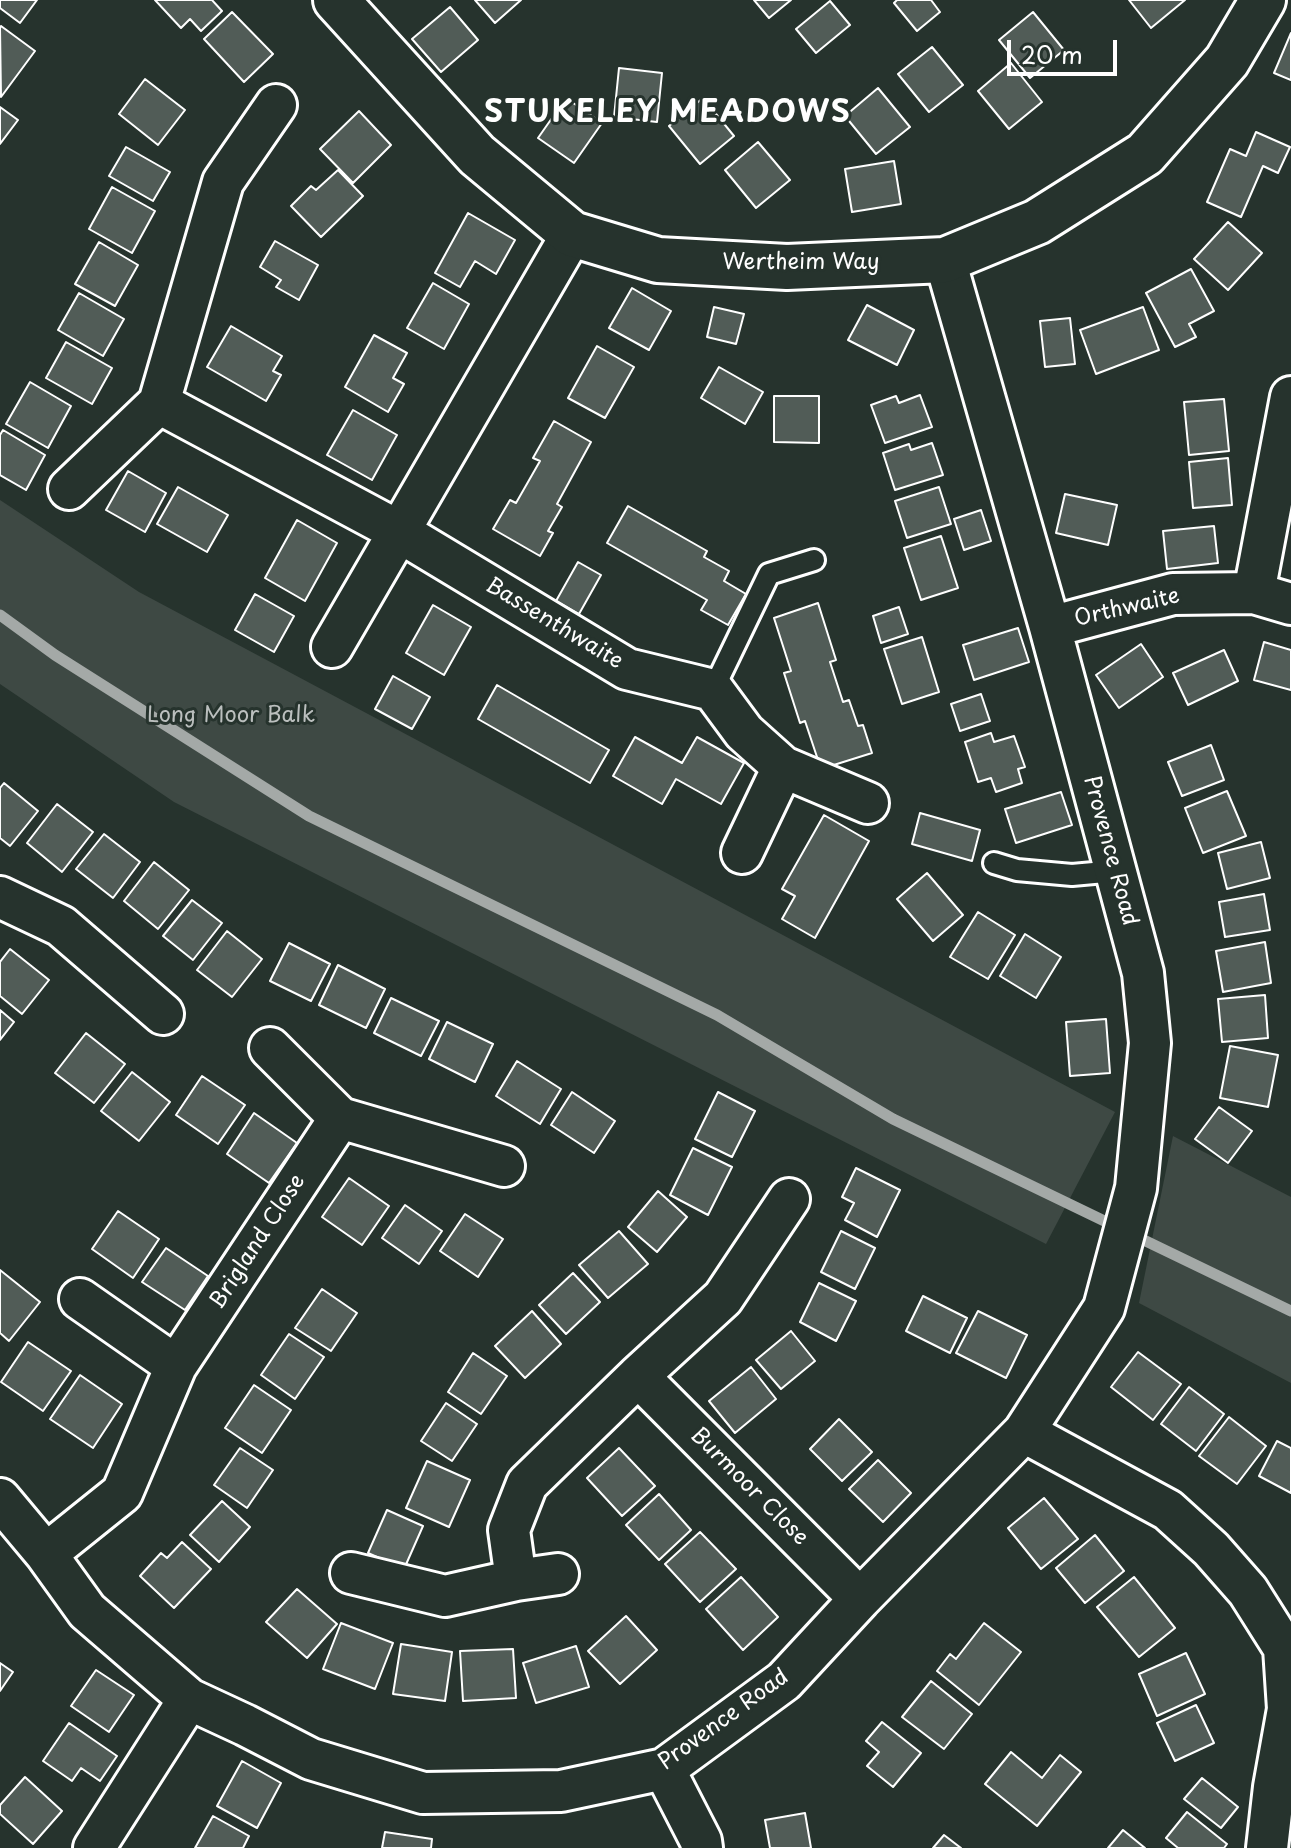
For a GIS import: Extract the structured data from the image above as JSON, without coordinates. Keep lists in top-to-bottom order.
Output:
{
  "streets": {
    "street": [
      "Wertheim Way",
      "Orthwaite",
      "Bassenthwaite",
      "Provence Road",
      "Brigland Close",
      "Burmoor Close"
    ]
  },
  "crossings": [
    ["Wertheim Way", "Provence Road"],
    ["Orthwaite", "Provence Road"],
    ["Provence Road", "Brigland Close"],
    ["Provence Road", "Burmoor Close"]
  ],
  "districts": ["STUKELEY MEADOWS"],
  "parks": ["Long Moor Balk"],
  "scale_bar": "20 m"
}
